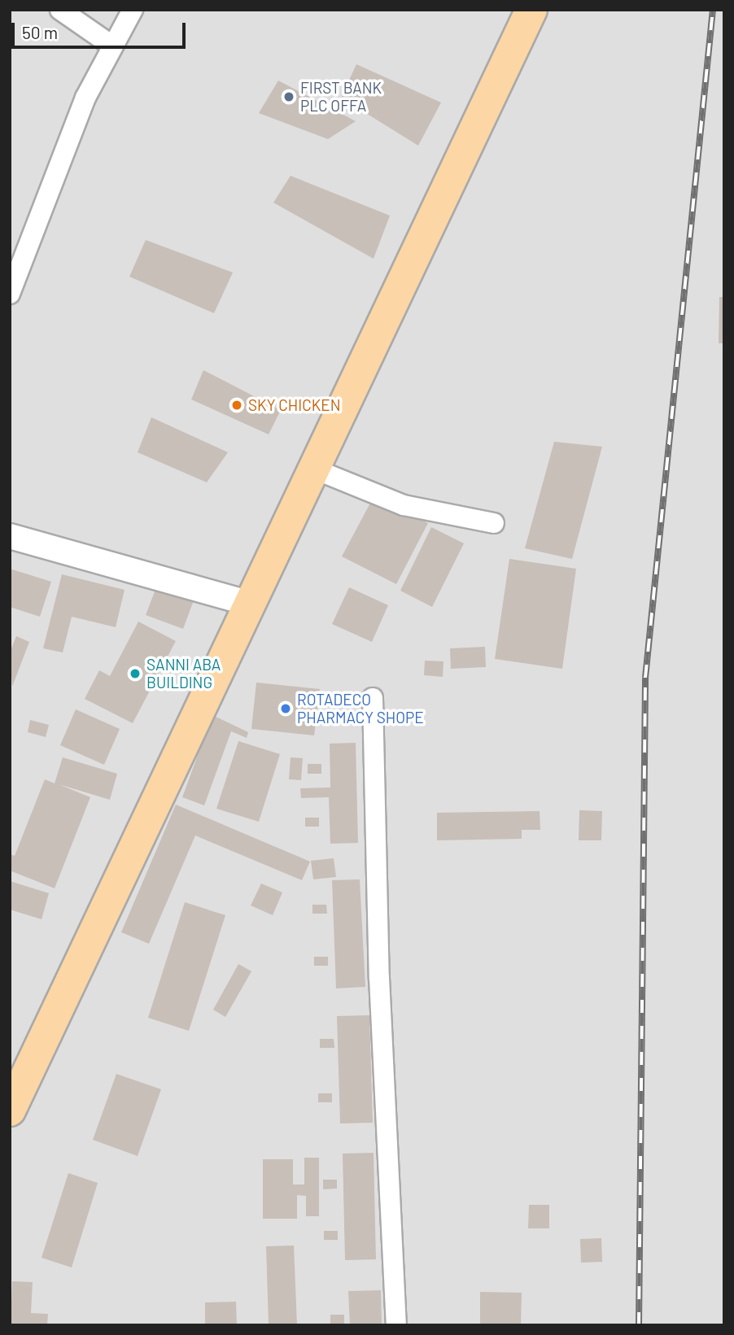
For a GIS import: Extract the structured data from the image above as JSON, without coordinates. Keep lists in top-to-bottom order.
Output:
{
  "places": [
    "FIRST BANK PLC OFFA",
    "SKY CHICKEN",
    "SANNI ABA BUILDING",
    "ROTADECO PHARMACY SHOPE"
  ],
  "scale_bar": "50 m"
}
